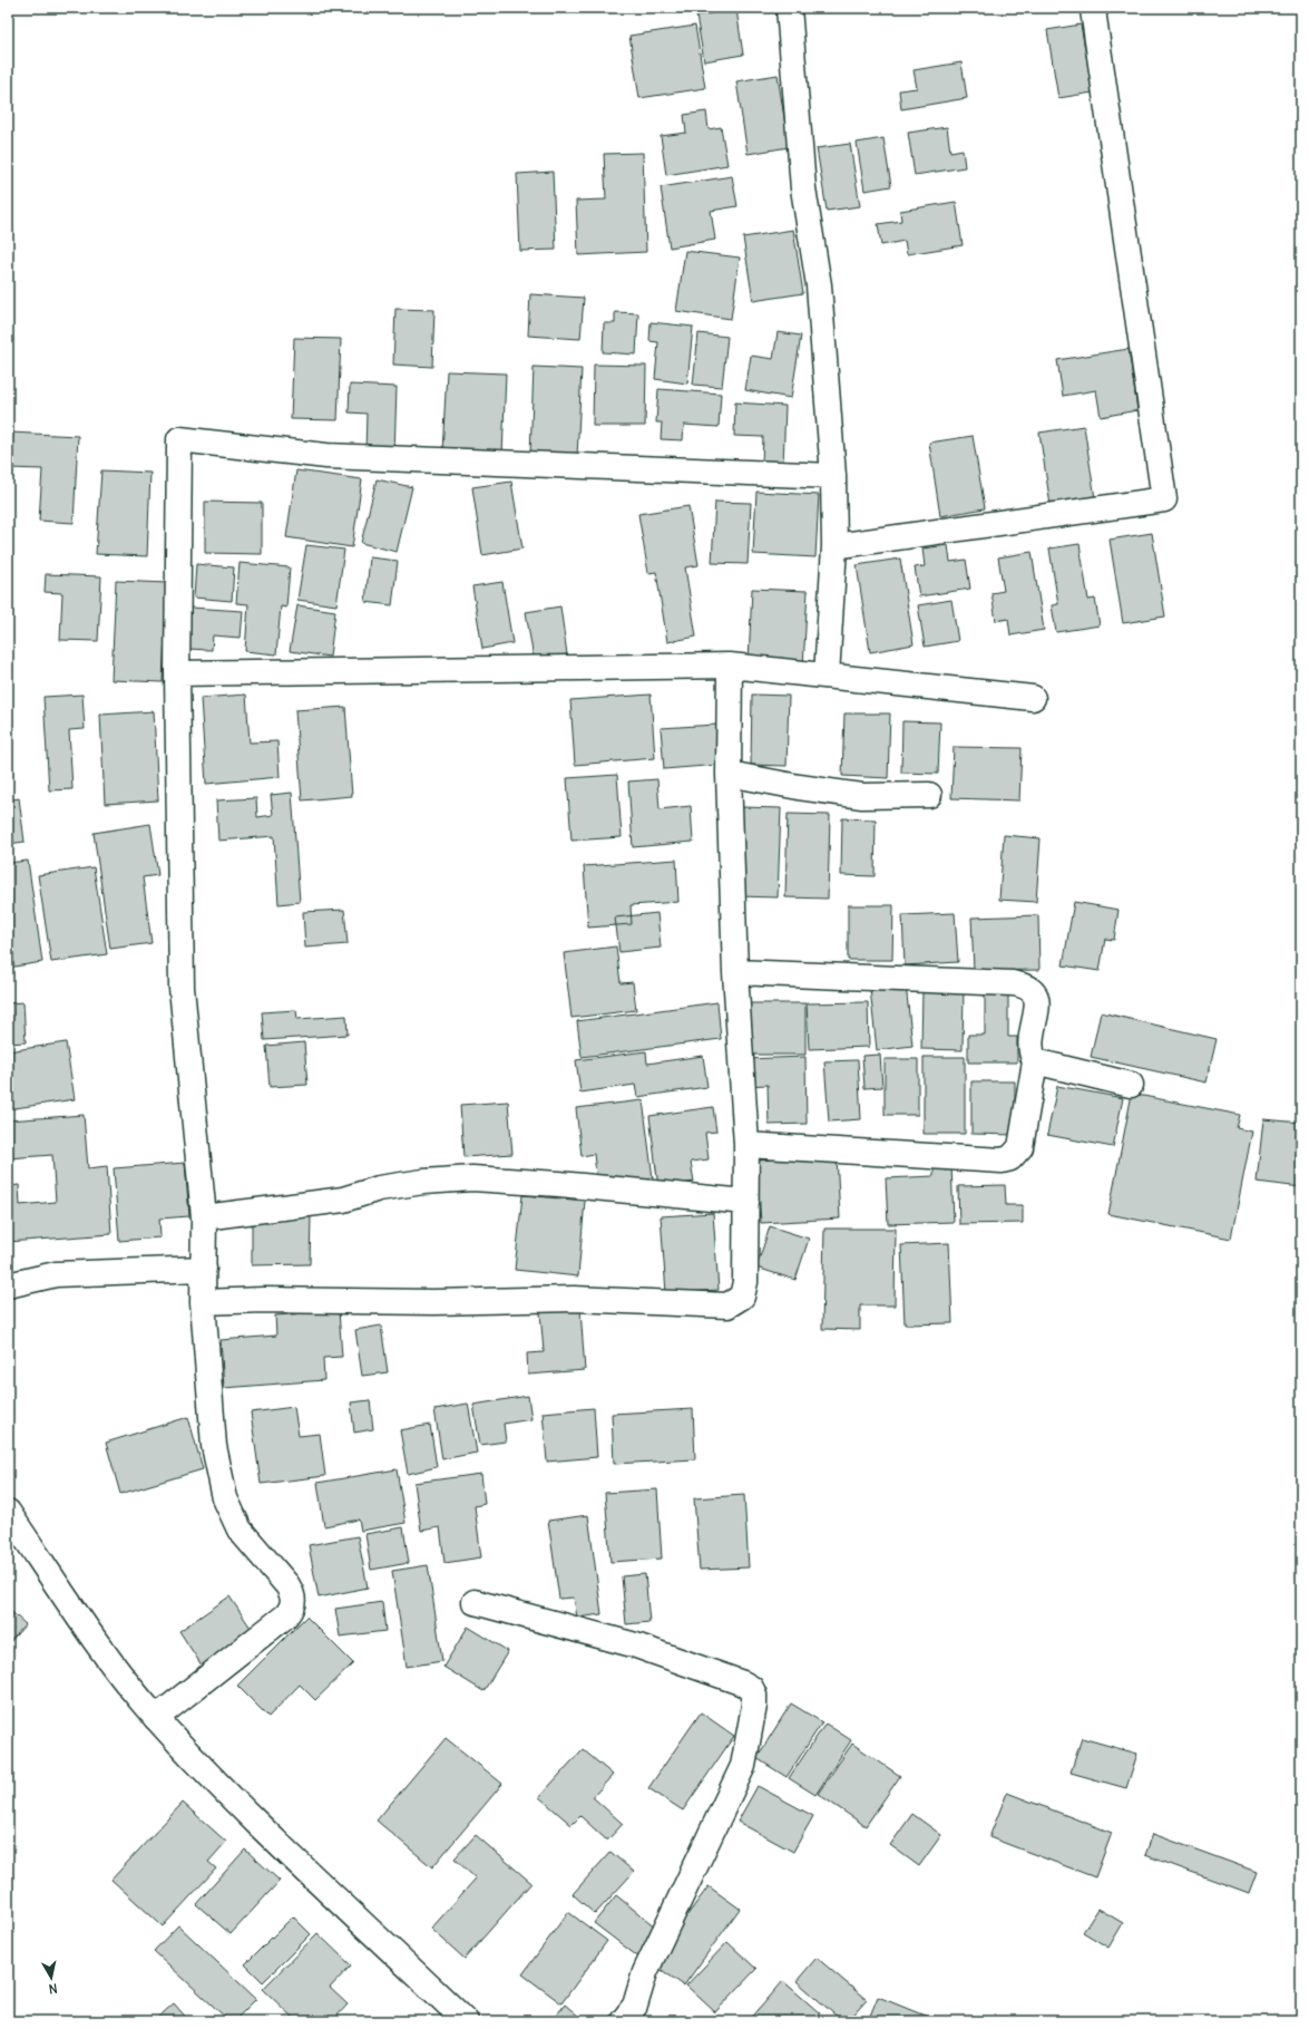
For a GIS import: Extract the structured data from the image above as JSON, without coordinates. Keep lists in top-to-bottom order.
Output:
{
  "north": "bottom"
}
